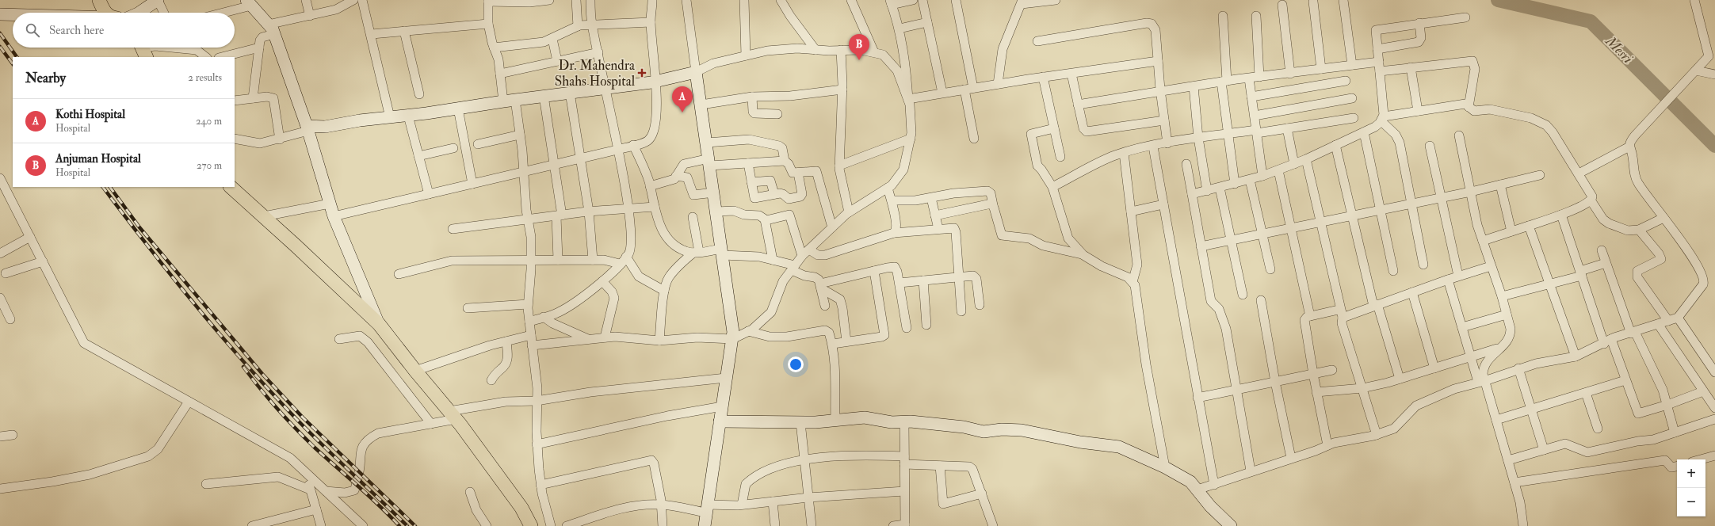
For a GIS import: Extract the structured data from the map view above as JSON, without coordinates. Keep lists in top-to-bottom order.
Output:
{
  "water": ["Mesri"],
  "places": {
    "health": ["Dr. Mahendra Shahs Hospital"]
  },
  "page": {
    "search": "Search here",
    "pins": ["B", "A"],
    "heading": ["Nearby", "2 results"],
    "list": [
      {
        "mark": "A",
        "name": "Kothi Hospital",
        "note": "Hospital",
        "value": "240 m"
      },
      {
        "mark": "B",
        "name": "Anjuman Hospital",
        "note": "Hospital",
        "value": "270 m"
      }
    ],
    "map_buttons": ["+", "−"]
  }
}
